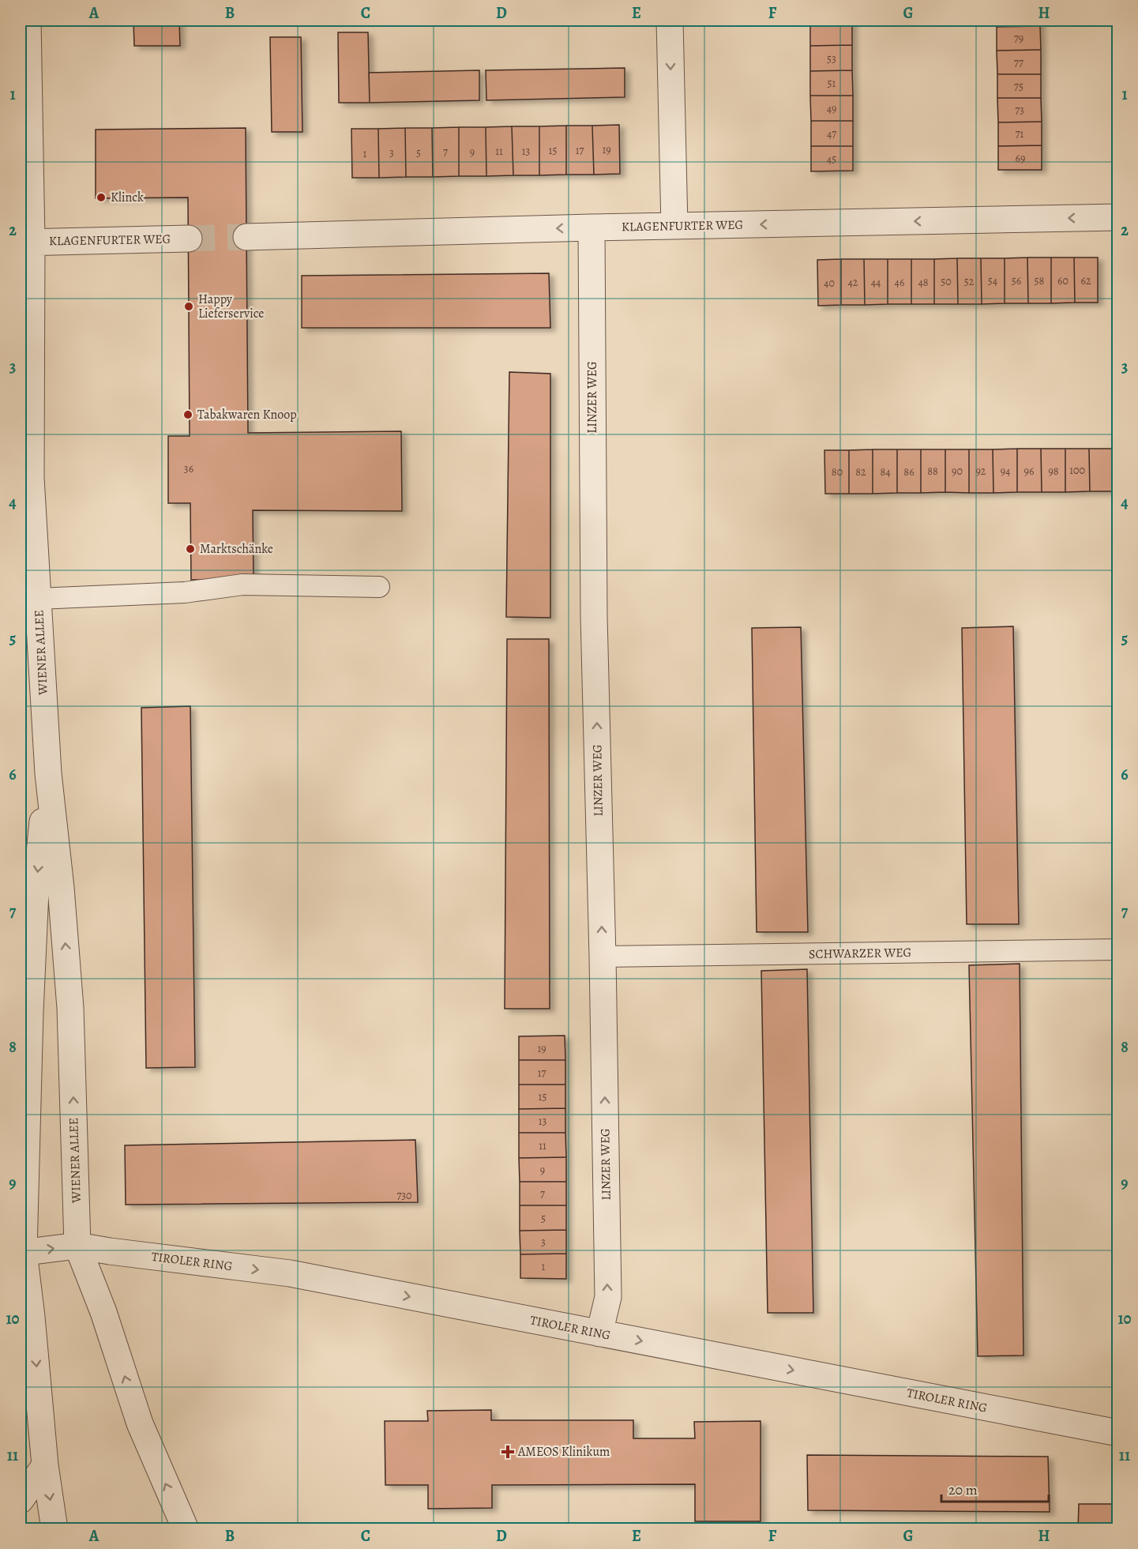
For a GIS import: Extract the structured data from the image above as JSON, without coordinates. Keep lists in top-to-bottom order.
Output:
{
  "streets": {
    "street": [
      "KLAGENFURTER WEG",
      "LINZER WEG",
      "WIENER ALLEE",
      "TIROLER RING"
    ],
    "lane": ["SCHWARZER WEG"]
  },
  "crossings": [
    ["KLAGENFURTER WEG", "LINZER WEG"],
    ["KLAGENFURTER WEG", "WIENER ALLEE"],
    ["LINZER WEG", "SCHWARZER WEG"],
    ["LINZER WEG", "TIROLER RING"],
    ["WIENER ALLEE", "TIROLER RING"]
  ],
  "one_way": ["KLAGENFURTER WEG", "LINZER WEG", "TIROLER RING"],
  "places": {
    "other": [
      "Klinck",
      "Happy Lieferservice",
      "Tabakwaren Knoop",
      "Marktschänke"
    ],
    "health": ["AMEOS Klinikum"]
  },
  "house_numbers": [
    "79",
    "53",
    "77",
    "51",
    "75",
    "49",
    "73",
    "47",
    "71",
    "19",
    "15",
    "17",
    "11",
    "13",
    "7",
    "9",
    "3",
    "5",
    "1",
    "69",
    "45",
    "54",
    "56",
    "58",
    "60",
    "62",
    "50",
    "52",
    "42",
    "44",
    "46",
    "48",
    "40",
    "36",
    "100",
    "88",
    "90",
    "92",
    "94",
    "96",
    "98",
    "80",
    "82",
    "84",
    "86",
    "19",
    "17",
    "15",
    "13",
    "11",
    "9",
    "7",
    "730",
    "5",
    "3",
    "1"
  ],
  "scale_bar": "20 m",
  "grid": {
    "columns": [
      "A",
      "B",
      "C",
      "D",
      "E",
      "F",
      "G",
      "H"
    ],
    "rows": [
      "1",
      "2",
      "3",
      "4",
      "5",
      "6",
      "7",
      "8",
      "9",
      "10",
      "11"
    ]
  }
}
